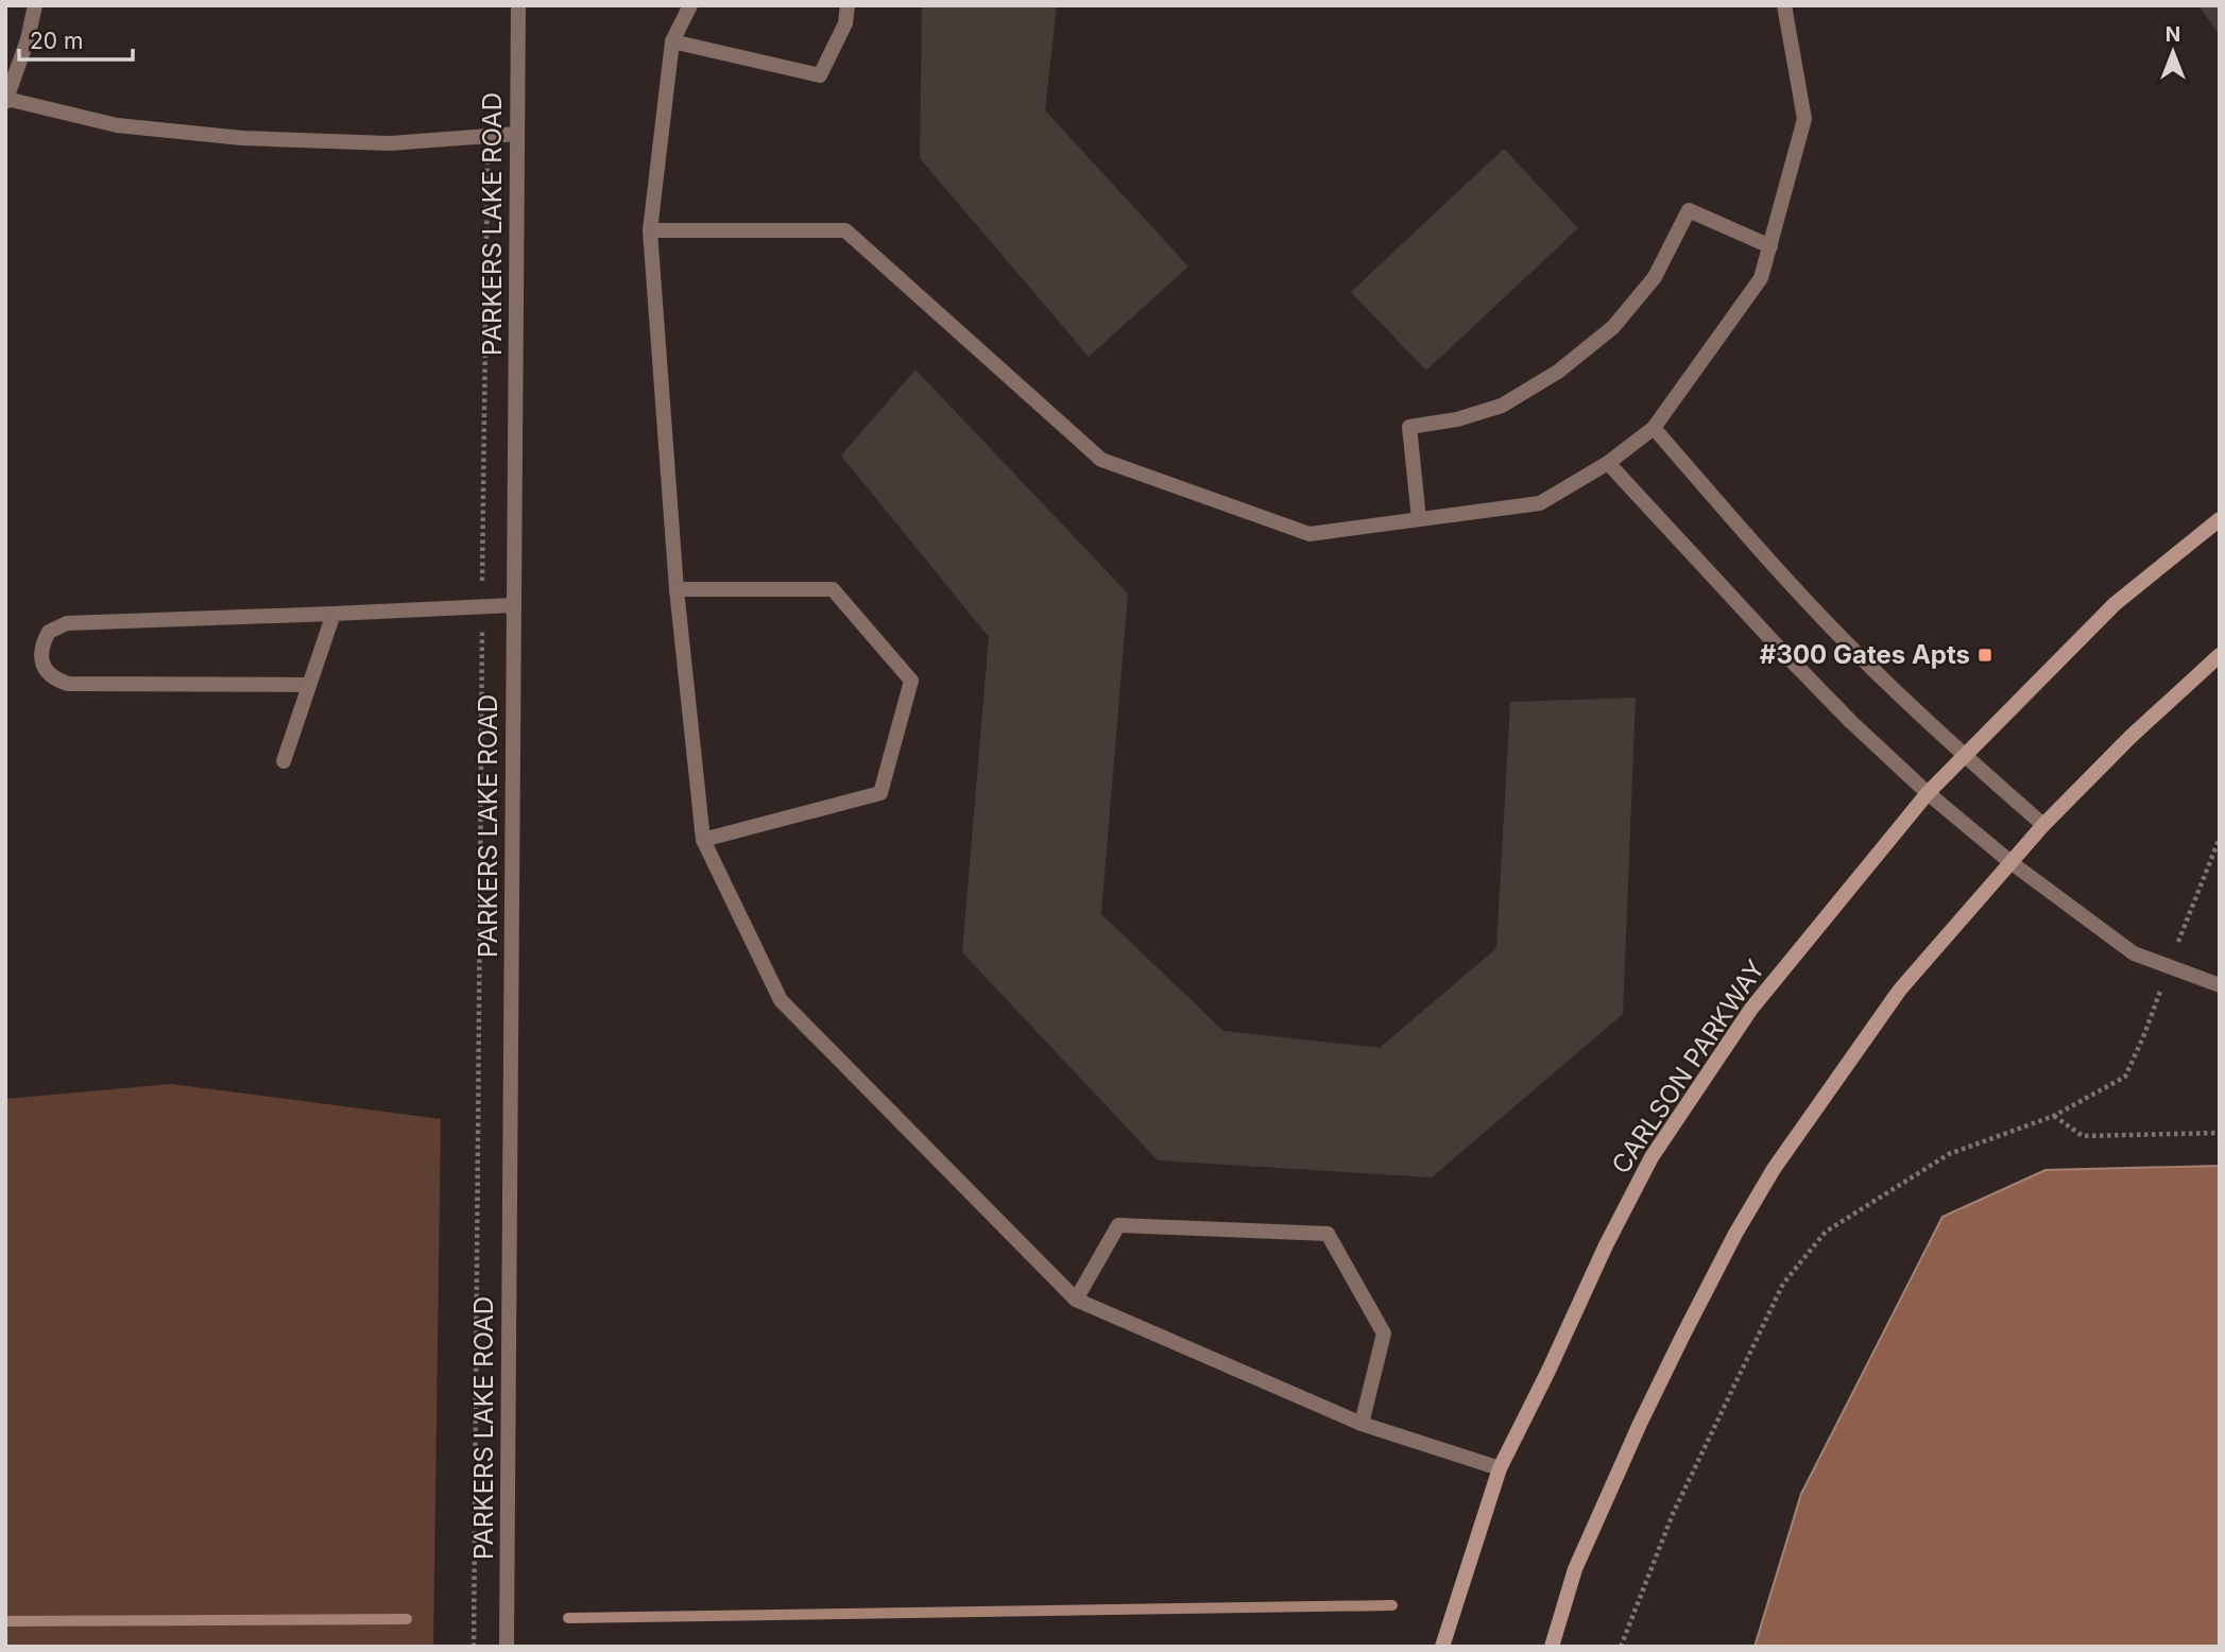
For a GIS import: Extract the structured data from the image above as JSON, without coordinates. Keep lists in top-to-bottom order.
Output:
{
  "streets": {
    "main road": ["CARLSON PARKWAY"],
    "street": ["PARKERS LAKE ROAD"]
  },
  "places": {
    "transit": ["#300 Gates Apts"]
  },
  "scale_bar": "20 m",
  "north": "top"
}
